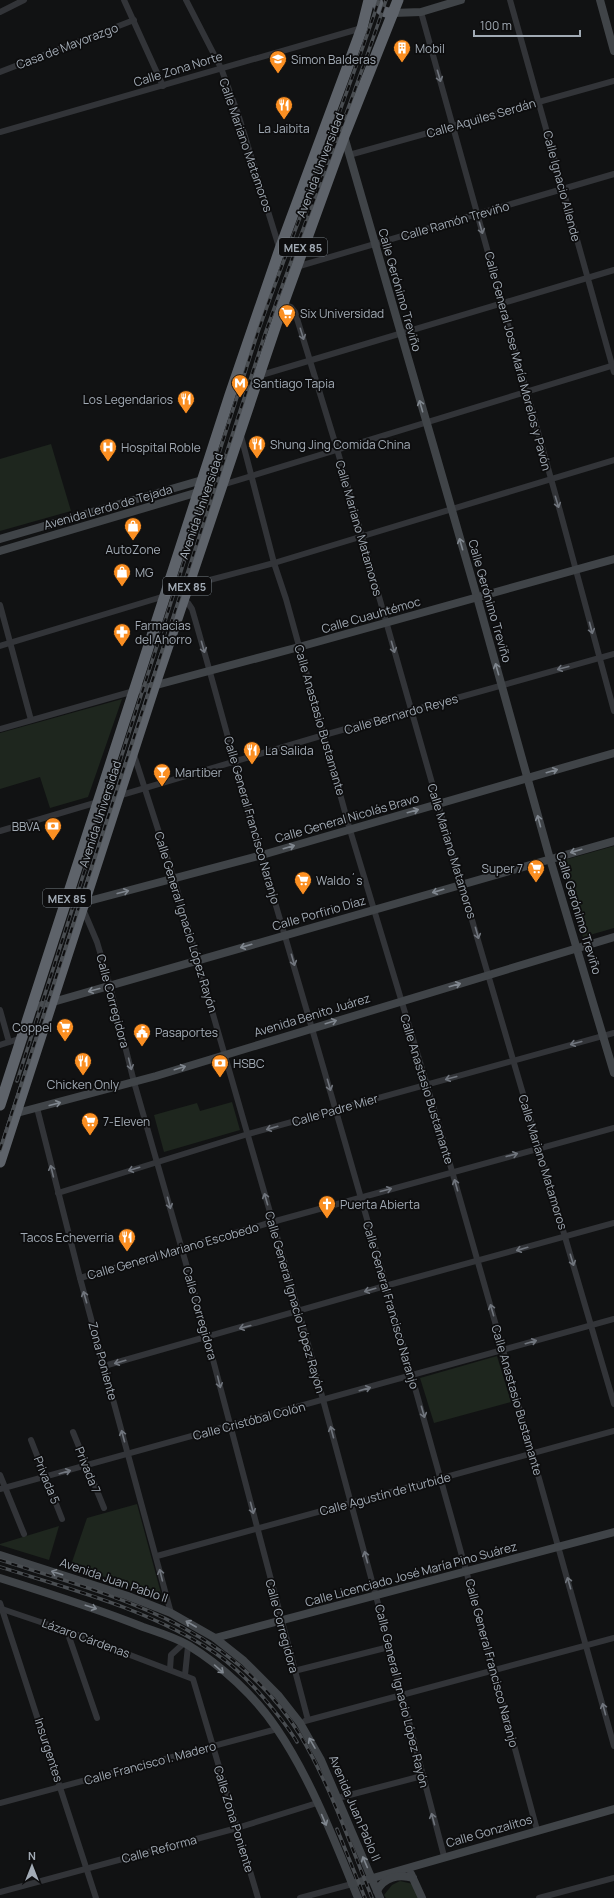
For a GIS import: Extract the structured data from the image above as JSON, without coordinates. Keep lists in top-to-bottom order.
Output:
{
  "streets": {
    "highway": ["Avenida Universidad", "MEX 85"],
    "street": [
      "Casa de Mayorazgo",
      "Calle Zona Norte",
      "Calle Aquiles Serdán",
      "Calle Mariano Matamoros",
      "Calle Ignacio Allende",
      "Calle Ramón Treviño",
      "Calle Gerónimo Treviño",
      "Calle General Jose María Morelos y Pavón",
      "Avenida Lerdo de Tejada",
      "Calle Cuauhtémoc",
      "Calle Bernardo Reyes",
      "Calle Anastasio Bustamante",
      "Calle General Nicolás Bravo",
      "Calle General Francisco Naranjo",
      "Calle Porfirio Díaz",
      "Calle General Ignacio López Rayón",
      "Calle Corregidora",
      "Avenida Benito Juárez",
      "Calle Padre Mier",
      "Calle General Mariano Escobedo",
      "Zona Poniente",
      "Calle Cristóbal Colón",
      "Privada 7",
      "Privada 5",
      "Calle Agustín de Iturbide",
      "Calle Licenciado José María Pino Suárez",
      "Avenida Juan Pablo II",
      "Lázaro Cárdenas",
      "Insurgentes",
      "Calle Francisco I. Madero",
      "Calle Zona Poniente",
      "Calle Gonzalitos",
      "Calle Reforma"
    ]
  },
  "crossings": [
    ["Calle Zona Norte", "Calle Mariano Matamoros"],
    ["Calle Zona Norte", "Avenida Universidad"],
    ["Calle Aquiles Serdán", "Calle Ignacio Allende"],
    ["Calle Aquiles Serdán", "Calle Gerónimo Treviño"],
    ["Calle Aquiles Serdán", "Calle General Jose María Morelos y Pavón"],
    ["Calle Mariano Matamoros", "Avenida Universidad"],
    ["Calle Mariano Matamoros", "Calle Cuauhtémoc"],
    ["Calle Mariano Matamoros", "Calle Bernardo Reyes"],
    ["Calle Mariano Matamoros", "Calle General Nicolás Bravo"],
    ["Calle Mariano Matamoros", "Calle Porfirio Díaz"],
    ["Calle Mariano Matamoros", "Avenida Benito Juárez"],
    ["Calle Mariano Matamoros", "Calle Padre Mier"],
    ["Calle Mariano Matamoros", "Calle General Mariano Escobedo"],
    ["Calle Mariano Matamoros", "Calle Cristóbal Colón"],
    ["Avenida Universidad", "Calle Ramón Treviño"],
    ["Avenida Universidad", "Calle Gerónimo Treviño"],
    ["Avenida Universidad", "Avenida Lerdo de Tejada"],
    ["Avenida Universidad", "Calle Cuauhtémoc"],
    ["Avenida Universidad", "Calle Bernardo Reyes"],
    ["Avenida Universidad", "Calle Anastasio Bustamante"],
    ["Avenida Universidad", "Calle General Nicolás Bravo"],
    ["Avenida Universidad", "Calle General Francisco Naranjo"],
    ["Avenida Universidad", "Calle Porfirio Díaz"],
    ["Avenida Universidad", "Calle General Ignacio López Rayón"],
    ["Avenida Universidad", "Calle Corregidora"],
    ["Avenida Universidad", "Avenida Benito Juárez"],
    ["Calle Ignacio Allende", "Calle Ramón Treviño"],
    ["Calle Ramón Treviño", "Calle Gerónimo Treviño"],
    ["Calle Ramón Treviño", "Calle General Jose María Morelos y Pavón"],
    ["Calle Gerónimo Treviño", "Calle Cuauhtémoc"],
    ["Calle Gerónimo Treviño", "Calle Bernardo Reyes"],
    ["Calle Gerónimo Treviño", "Calle General Nicolás Bravo"],
    ["Calle Gerónimo Treviño", "Calle Porfirio Díaz"],
    ["Calle Gerónimo Treviño", "Avenida Benito Juárez"],
    ["Calle Gerónimo Treviño", "Calle Padre Mier"],
    ["Calle General Jose María Morelos y Pavón", "Calle Cuauhtémoc"],
    ["Calle General Jose María Morelos y Pavón", "Calle Bernardo Reyes"],
    ["Calle Cuauhtémoc", "Calle Anastasio Bustamante"],
    ["Calle Cuauhtémoc", "Calle General Francisco Naranjo"],
    ["Calle Bernardo Reyes", "Calle Anastasio Bustamante"],
    ["Calle Bernardo Reyes", "Calle General Francisco Naranjo"],
    ["Calle Bernardo Reyes", "Calle General Ignacio López Rayón"],
    ["Calle Anastasio Bustamante", "Calle General Nicolás Bravo"],
    ["Calle Anastasio Bustamante", "Calle Porfirio Díaz"],
    ["Calle Anastasio Bustamante", "Avenida Benito Juárez"],
    ["Calle Anastasio Bustamante", "Calle Padre Mier"],
    ["Calle Anastasio Bustamante", "Calle General Mariano Escobedo"],
    ["Calle Anastasio Bustamante", "Calle Cristóbal Colón"],
    ["Calle Anastasio Bustamante", "Calle Agustín de Iturbide"],
    ["Calle Anastasio Bustamante", "Calle Licenciado José María Pino Suárez"],
    ["Calle General Nicolás Bravo", "Calle General Francisco Naranjo"],
    ["Calle General Nicolás Bravo", "Calle General Ignacio López Rayón"],
    ["Calle General Nicolás Bravo", "Calle Corregidora"],
    ["Calle General Francisco Naranjo", "Calle Porfirio Díaz"],
    ["Calle General Francisco Naranjo", "Avenida Benito Juárez"],
    ["Calle General Francisco Naranjo", "Calle Padre Mier"],
    ["Calle General Francisco Naranjo", "Calle General Mariano Escobedo"],
    ["Calle General Francisco Naranjo", "Calle Cristóbal Colón"],
    ["Calle General Francisco Naranjo", "Calle Agustín de Iturbide"],
    ["Calle General Francisco Naranjo", "Calle Licenciado José María Pino Suárez"],
    ["Calle General Francisco Naranjo", "Calle Gonzalitos"],
    ["Calle Porfirio Díaz", "Calle General Ignacio López Rayón"],
    ["Calle Porfirio Díaz", "Calle Corregidora"],
    ["Calle General Ignacio López Rayón", "Avenida Benito Juárez"],
    ["Calle General Ignacio López Rayón", "Calle Padre Mier"],
    ["Calle General Ignacio López Rayón", "Calle General Mariano Escobedo"],
    ["Calle General Ignacio López Rayón", "Calle Cristóbal Colón"],
    ["Calle General Ignacio López Rayón", "Calle Agustín de Iturbide"],
    ["Calle General Ignacio López Rayón", "Calle Licenciado José María Pino Suárez"],
    ["Calle General Ignacio López Rayón", "Calle Gonzalitos"],
    ["Calle Corregidora", "Avenida Benito Juárez"],
    ["Calle Corregidora", "Calle Padre Mier"],
    ["Calle Corregidora", "Calle General Mariano Escobedo"],
    ["Calle Corregidora", "Calle Cristóbal Colón"],
    ["Calle Corregidora", "Calle Agustín de Iturbide"],
    ["Calle Corregidora", "Calle Licenciado José María Pino Suárez"],
    ["Calle Corregidora", "Avenida Juan Pablo II"],
    ["Avenida Benito Juárez", "Zona Poniente"],
    ["Calle Padre Mier", "Zona Poniente"],
    ["Calle General Mariano Escobedo", "Zona Poniente"],
    ["Zona Poniente", "Calle Cristóbal Colón"],
    ["Zona Poniente", "Calle Agustín de Iturbide"],
    ["Zona Poniente", "Avenida Juan Pablo II"],
    ["Calle Cristóbal Colón", "Privada 7"],
    ["Calle Cristóbal Colón", "Privada 5"],
    ["Calle Licenciado José María Pino Suárez", "Avenida Juan Pablo II"],
    ["Avenida Juan Pablo II", "Calle Gonzalitos"],
    ["Lázaro Cárdenas", "Insurgentes"],
    ["Insurgentes", "Calle Francisco I. Madero"],
    ["Insurgentes", "Calle Reforma"],
    ["Calle Francisco I. Madero", "Calle Zona Poniente"],
    ["Calle Zona Poniente", "Calle Reforma"]
  ],
  "one_way": [
    "Calle Gerónimo Treviño",
    "Calle General Jose María Morelos y Pavón",
    "Calle General Nicolás Bravo",
    "Calle Porfirio Díaz",
    "Calle Corregidora",
    "Avenida Benito Juárez",
    "Calle Padre Mier",
    "Zona Poniente",
    "Calle Cristóbal Colón"
  ],
  "places": {
    "building": ["Mobil"],
    "school or university": ["Simon Balderas"],
    "restaurant": [
      "La Jaibita",
      "Los Legendarios",
      "Shung Jing Comida China",
      "La Salida",
      "Chicken Only",
      "Tacos Echeverria"
    ],
    "supermarket": [
      "Six Universidad",
      "Super 7",
      "Waldo´s",
      "Coppel",
      "7-Eleven"
    ],
    "metro station": ["Santiago Tapia"],
    "hospital": ["Hospital Roble"],
    "shop": ["AutoZone", "MG"],
    "pharmacy": ["Farmacias del Ahorro"],
    "bar": ["Martiber"],
    "bank": ["BBVA", "HSBC"],
    "public building": ["Pasaportes"],
    "church": ["Puerta Abierta"]
  },
  "scale_bar": "100 m",
  "north": "top"
}
